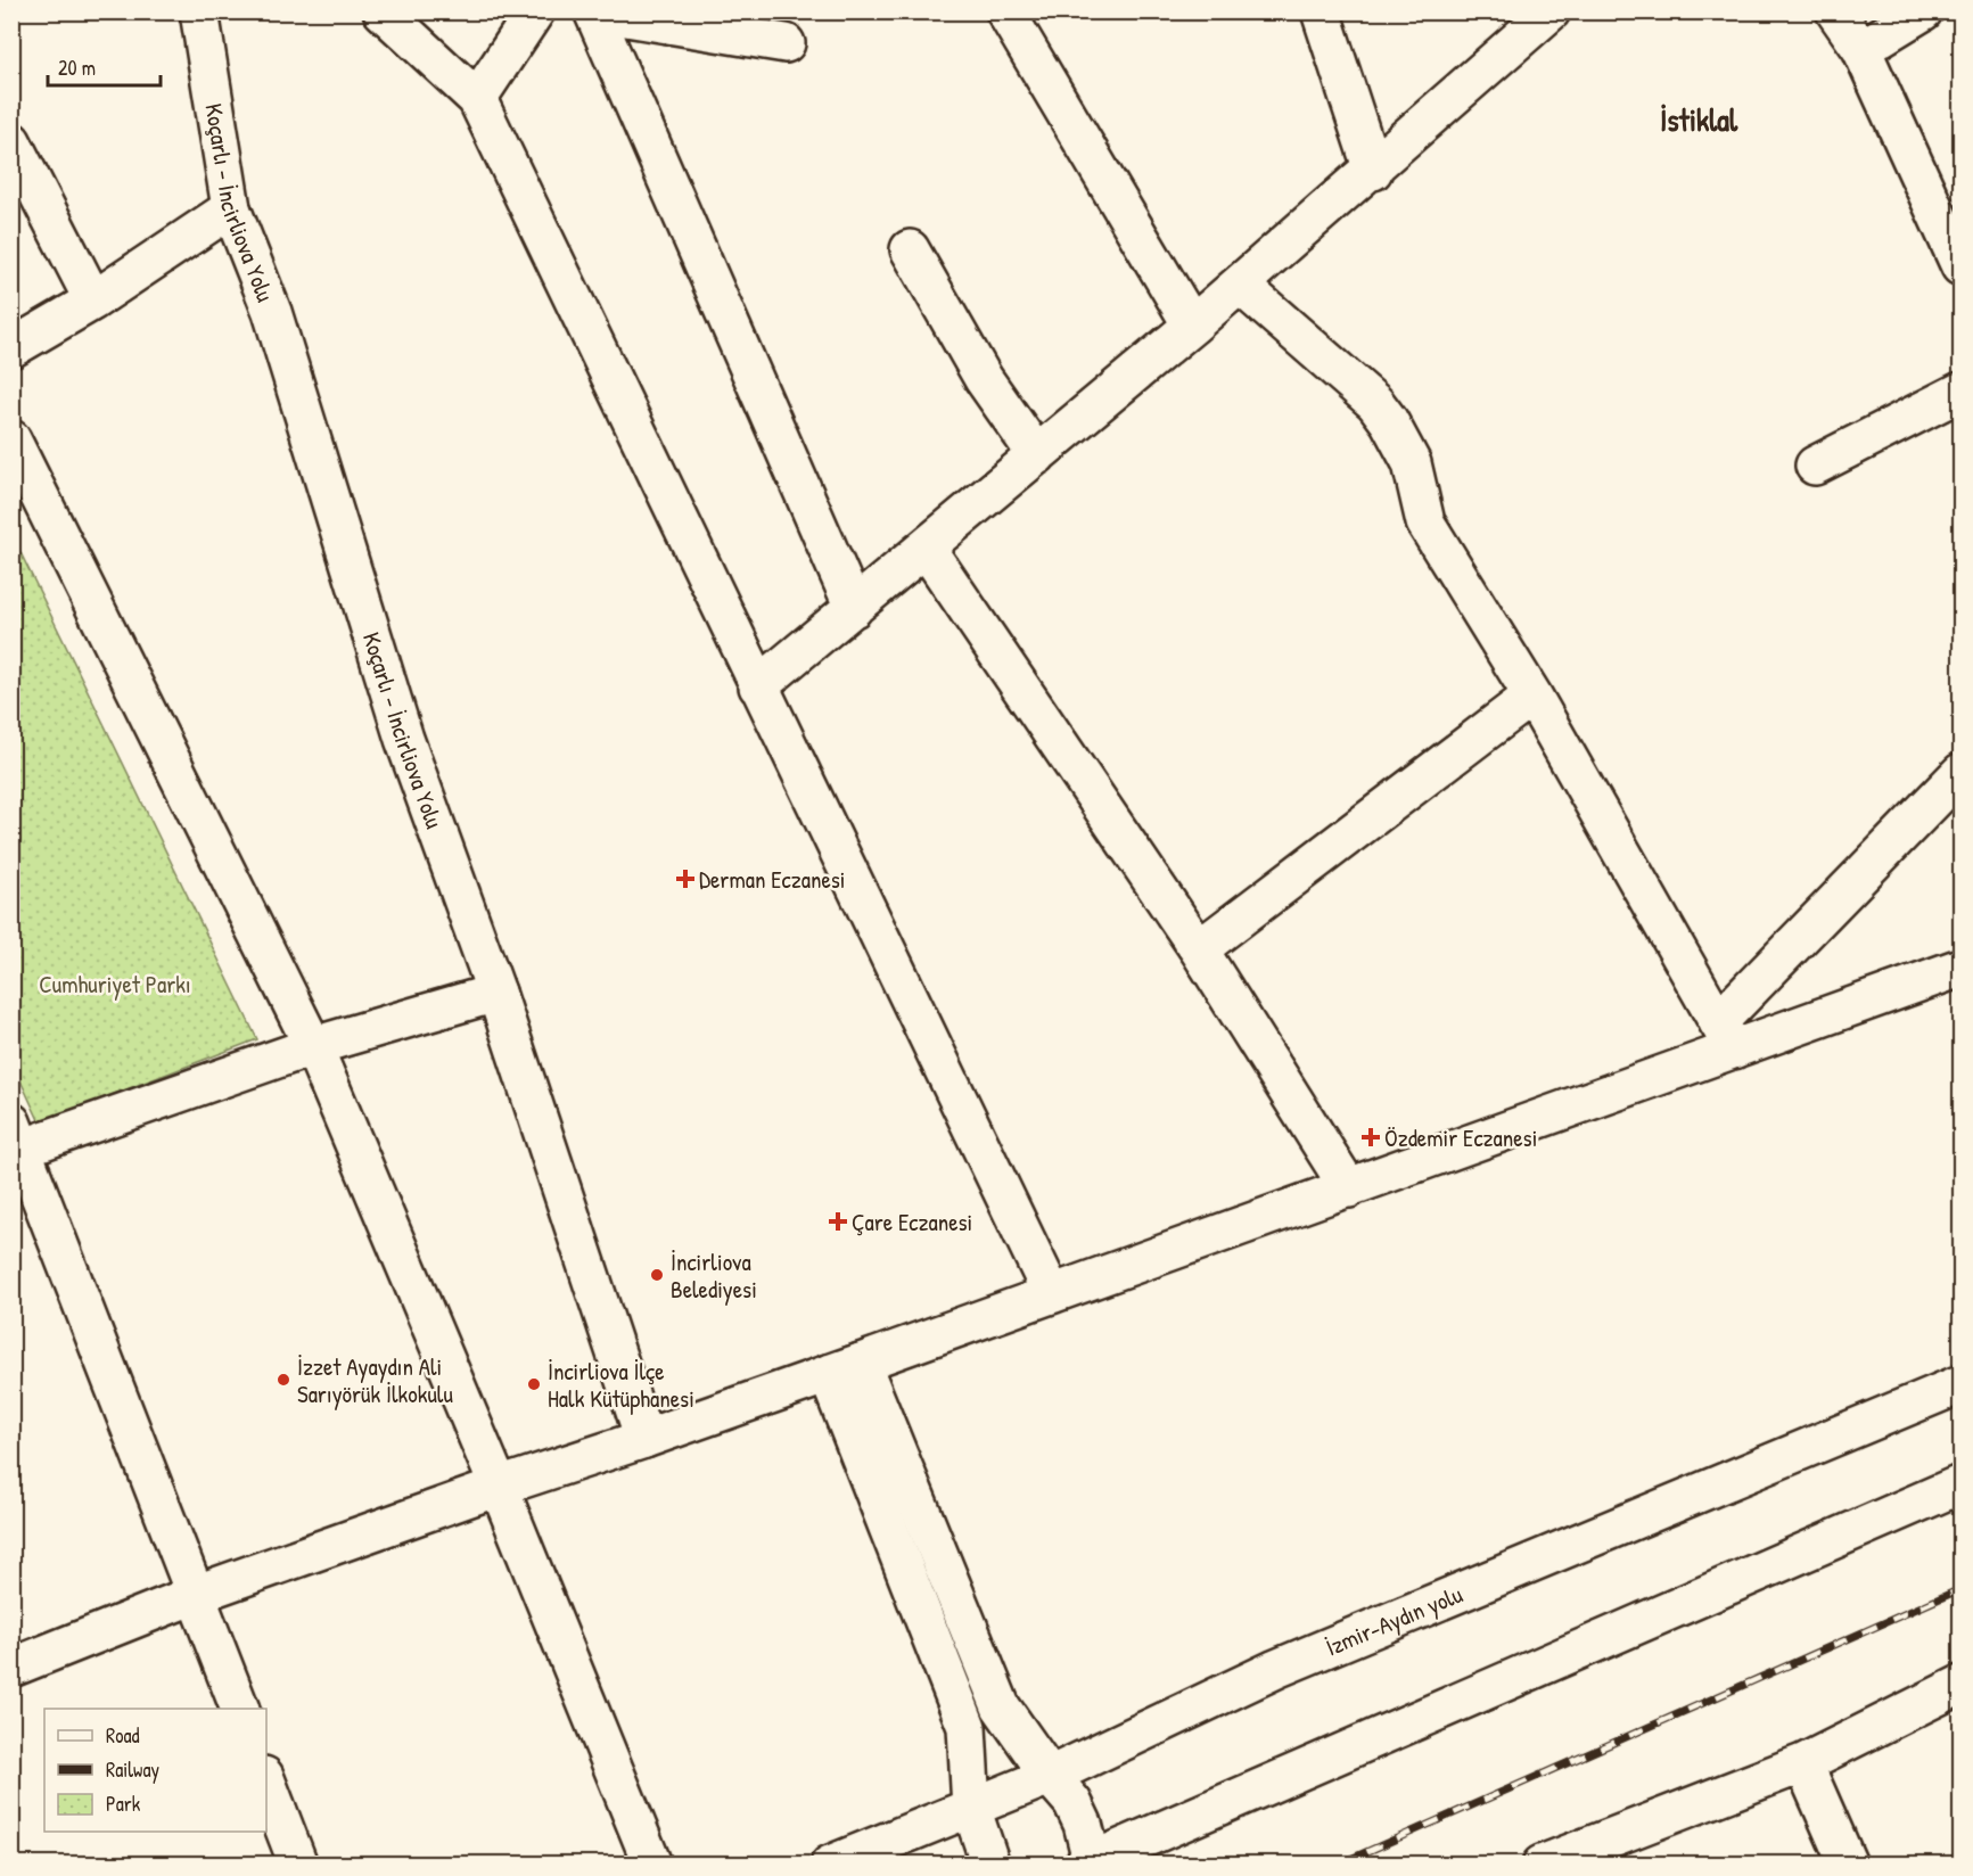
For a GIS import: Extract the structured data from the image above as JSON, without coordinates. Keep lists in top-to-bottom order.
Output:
{
  "streets": {
    "main road": ["Koçarlı - İncirliova Yolu", "İzmir-Aydın yolu"]
  },
  "districts": ["İstiklal"],
  "parks": ["Cumhuriyet Parkı"],
  "places": {
    "health": ["Derman Eczanesi", "Özdemir Eczanesi", "Çare Eczanesi"],
    "other": ["İncirliova Belediyesi", "İzzet Ayaydın Ali Sarıyörük İlkokulu", "İncirliova İlçe Halk Kütüphanesi"]
  },
  "legend": ["Road", "Railway", "Park"],
  "scale_bar": "20 m"
}
